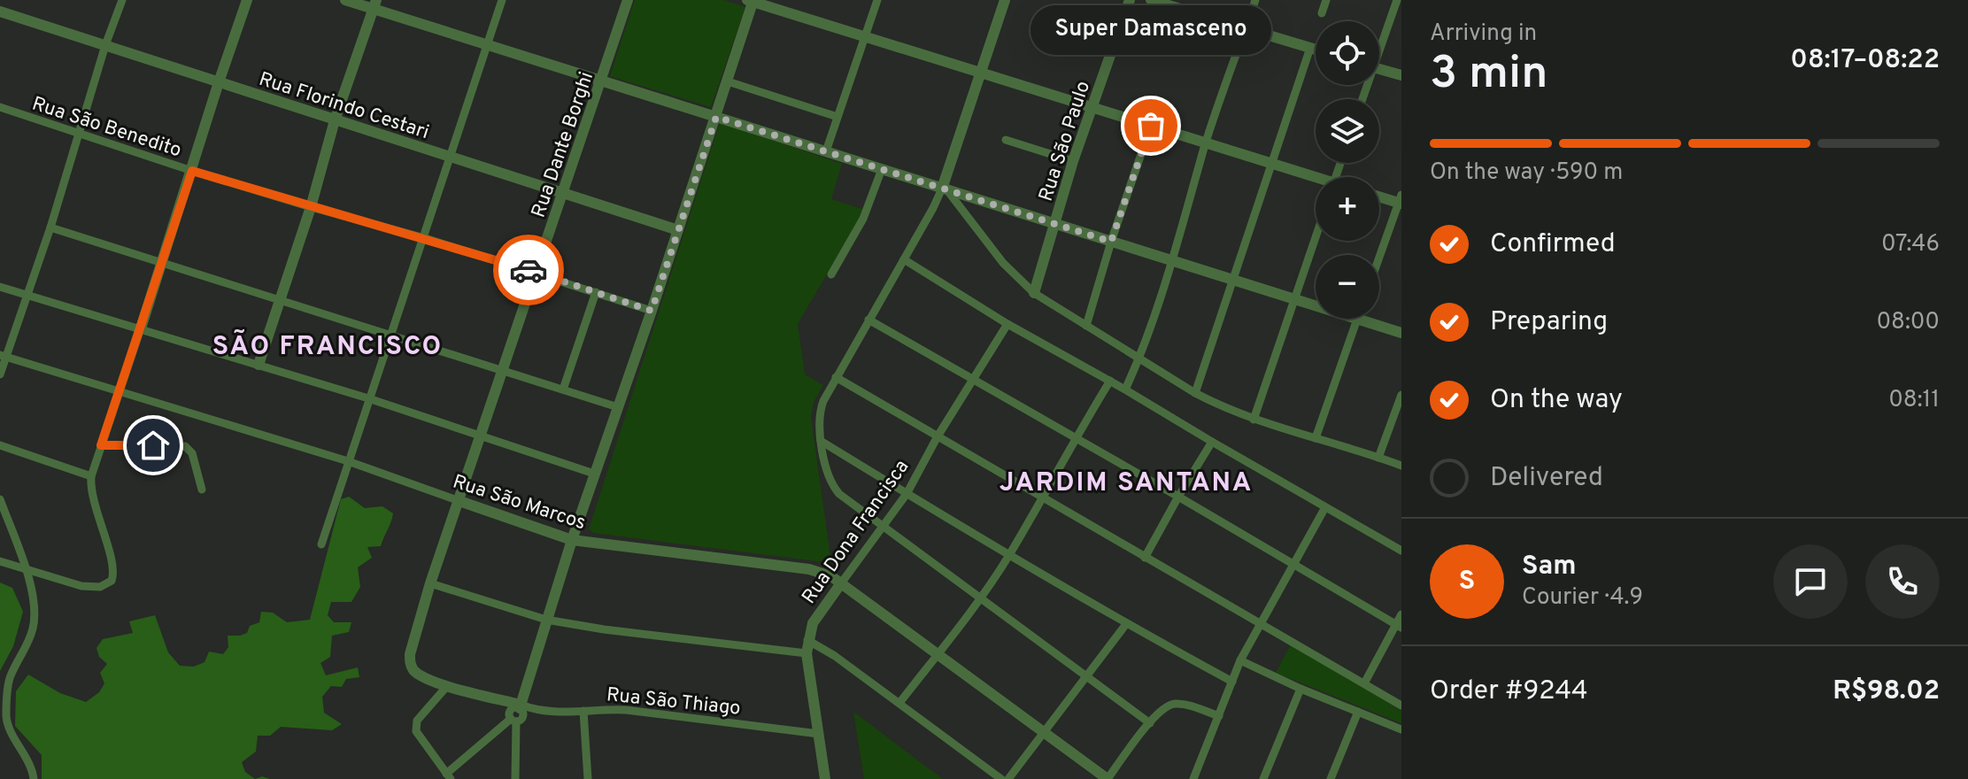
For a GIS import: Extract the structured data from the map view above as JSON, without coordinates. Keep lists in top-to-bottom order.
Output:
{
  "streets": {
    "street": [
      "Rua Florindo Cestari",
      "Rua São Benedito",
      "Rua São Paulo",
      "Rua Dante Borghi",
      "Rua São Marcos",
      "Rua Dona Francisca",
      "Rua São Thiago"
    ]
  },
  "crossings": [
    ["Rua Florindo Cestari", "Rua Dante Borghi"],
    ["Rua São Benedito", "Rua Dante Borghi"],
    ["Rua Dante Borghi", "Rua São Marcos"],
    ["Rua Dante Borghi", "Rua São Thiago"],
    ["Rua São Marcos", "Rua Dona Francisca"],
    ["Rua Dona Francisca", "Rua São Thiago"]
  ],
  "districts": ["SÃO FRANCISCO", "JARDIM SANTANA"],
  "places": ["Super Damasceno"],
  "page": {
    "heading": ["3 min", "Arriving in", "08:17–08:22"],
    "panel": [
      "Sam",
      "Courier · 4.9",
      "Order #9244",
      "R$98.02"
    ],
    "bubble": "Super Damasceno",
    "map_buttons": ["+", "−"],
    "bar": "On the way · 590 m",
    "list": [
      ["Confirmed", "07:46"],
      ["Preparing", "08:00"],
      ["On the way", "08:11"],
      "Delivered"
    ],
    "round": "S"
  }
}
